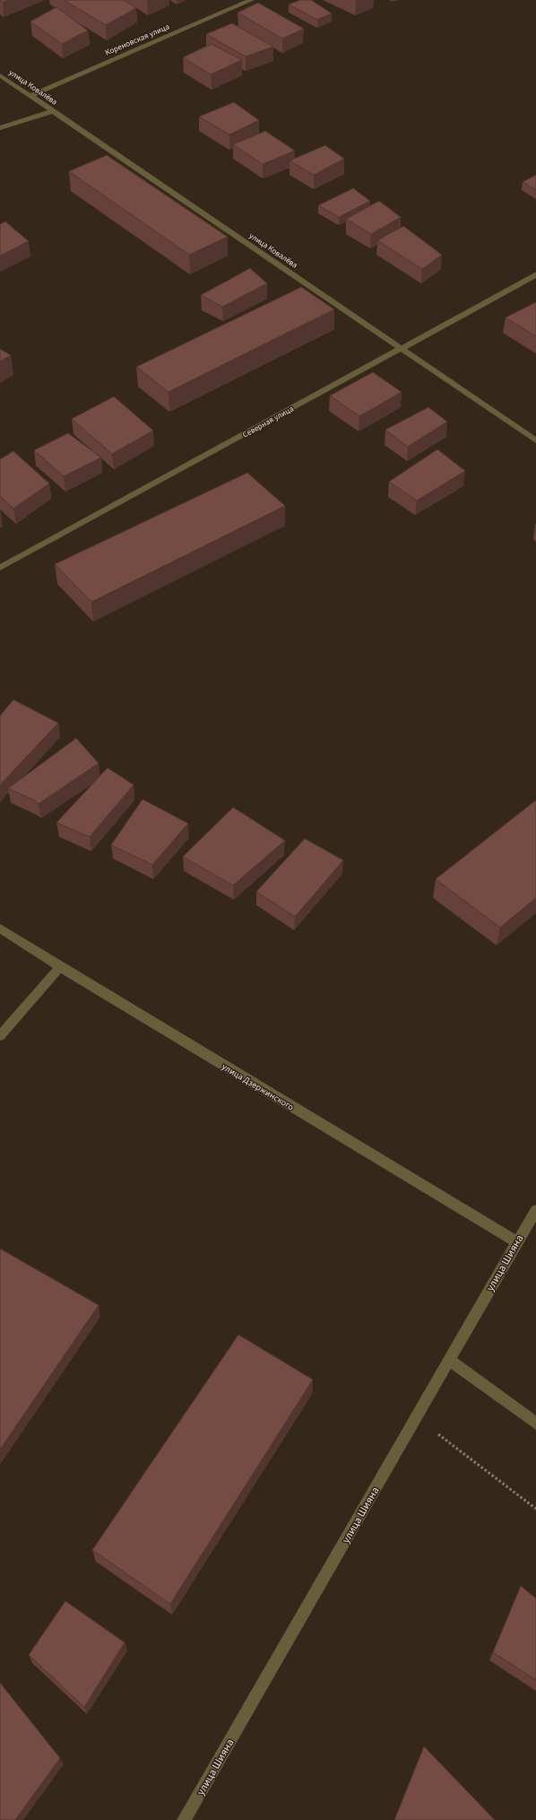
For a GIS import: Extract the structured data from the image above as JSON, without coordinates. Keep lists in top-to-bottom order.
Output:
{
  "streets": {
    "street": [
      "Кореновская улица",
      "улица Ковалёва",
      "Северная улица",
      "улица Дзержинского",
      "улица Шияна"
    ]
  },
  "crossings": [
    ["Кореновская улица", "улица Ковалёва"],
    ["улица Ковалёва", "Северная улица"],
    ["улица Дзержинского", "улица Шияна"]
  ]
}
